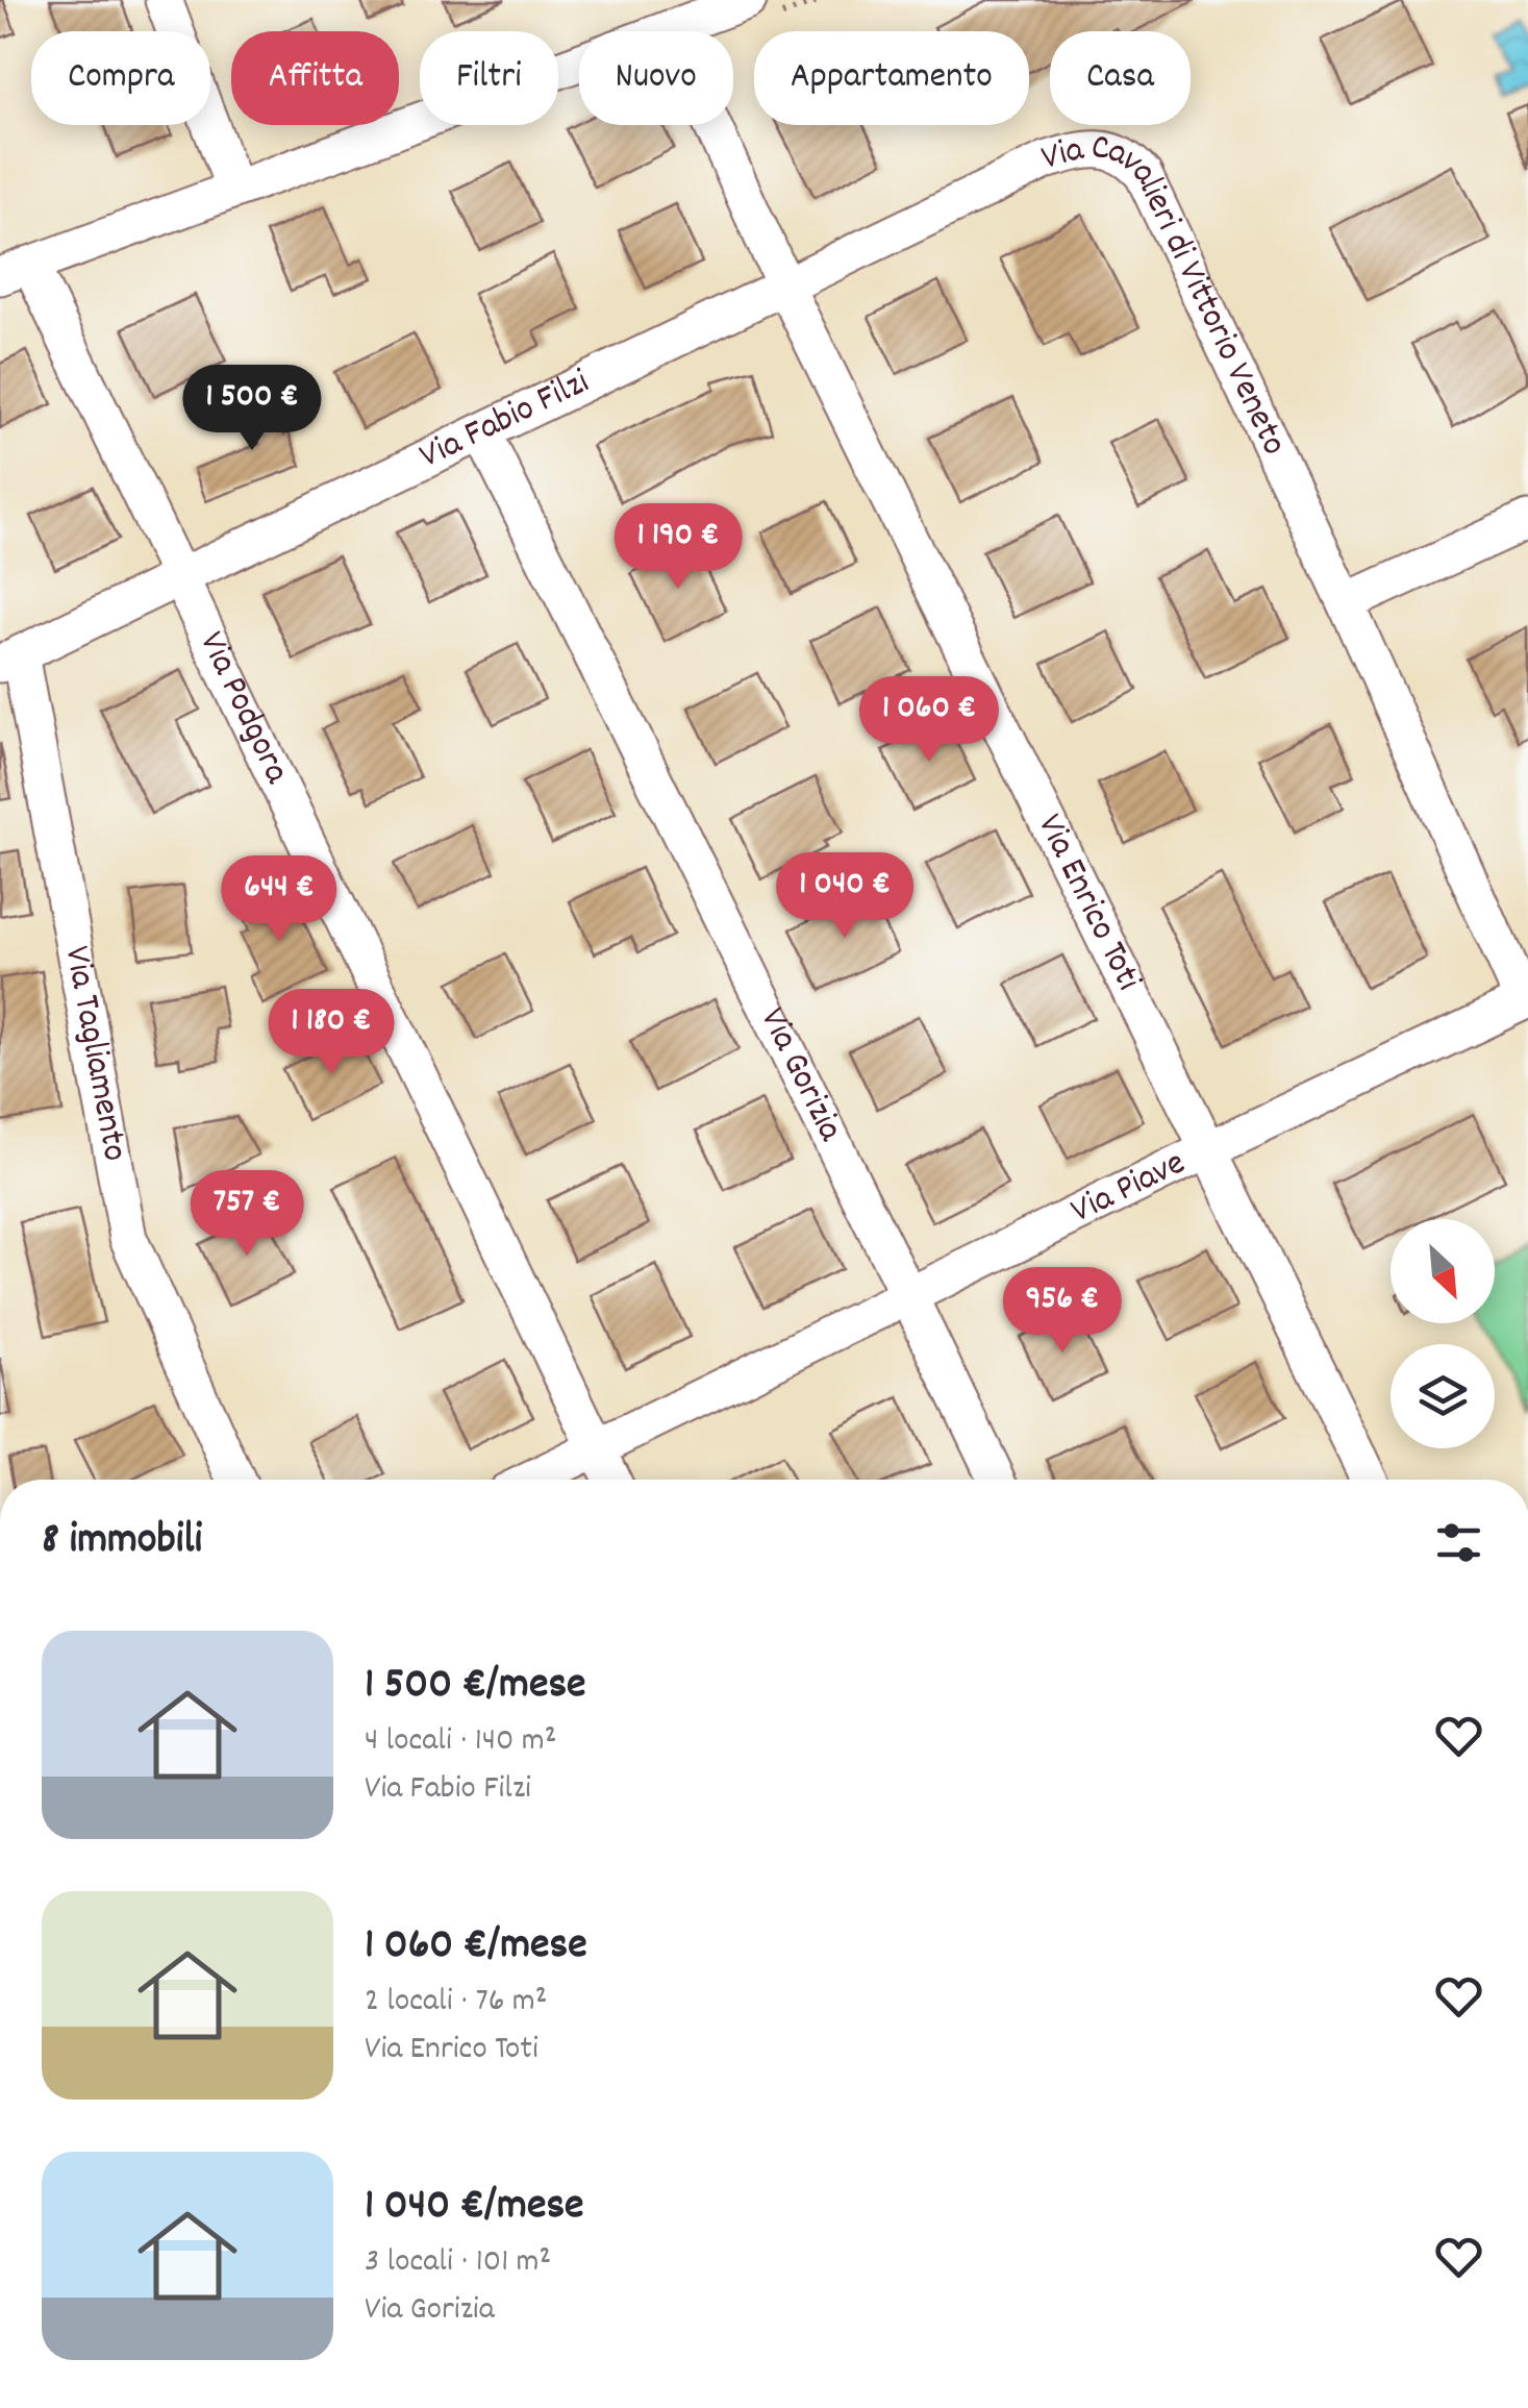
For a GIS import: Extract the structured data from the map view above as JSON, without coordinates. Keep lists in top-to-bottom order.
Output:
{
  "streets": {
    "street": [
      "Via Cavalieri di Vittorio Veneto",
      "Via Fabio Filzi",
      "Via Podgora",
      "Via Enrico Toti",
      "Via Tagliamento",
      "Via Gorizia",
      "Via Piave"
    ]
  },
  "crossings": [
    ["Via Cavalieri di Vittorio Veneto", "Via Fabio Filzi"],
    ["Via Cavalieri di Vittorio Veneto", "Via Enrico Toti"],
    ["Via Cavalieri di Vittorio Veneto", "Via Piave"],
    ["Via Fabio Filzi", "Via Podgora"],
    ["Via Fabio Filzi", "Via Enrico Toti"],
    ["Via Fabio Filzi", "Via Tagliamento"],
    ["Via Fabio Filzi", "Via Gorizia"],
    ["Via Podgora", "Via Piave"],
    ["Via Enrico Toti", "Via Piave"],
    ["Via Gorizia", "Via Piave"]
  ],
  "north": "bottom right",
  "page": {
    "chip": [
      "Compra",
      "Affitta",
      "Filtri",
      "Nuovo",
      "Appartamento",
      "Casa"
    ],
    "price": [
      "1 500 €",
      "1 190 €",
      "1 060 €",
      "1 040 €",
      "644 €",
      "1 180 €",
      "757 €",
      "956 €"
    ],
    "heading": "8 immobili",
    "list": [
      {
        "name": "1 500 €/mese",
        "note": "4 locali · 140 m² · Via Fabio Filzi"
      },
      {
        "name": "1 060 €/mese",
        "note": "2 locali · 76 m² · Via Enrico Toti"
      },
      {
        "name": "1 040 €/mese",
        "note": "3 locali · 101 m² · Via Gorizia"
      }
    ]
  }
}
